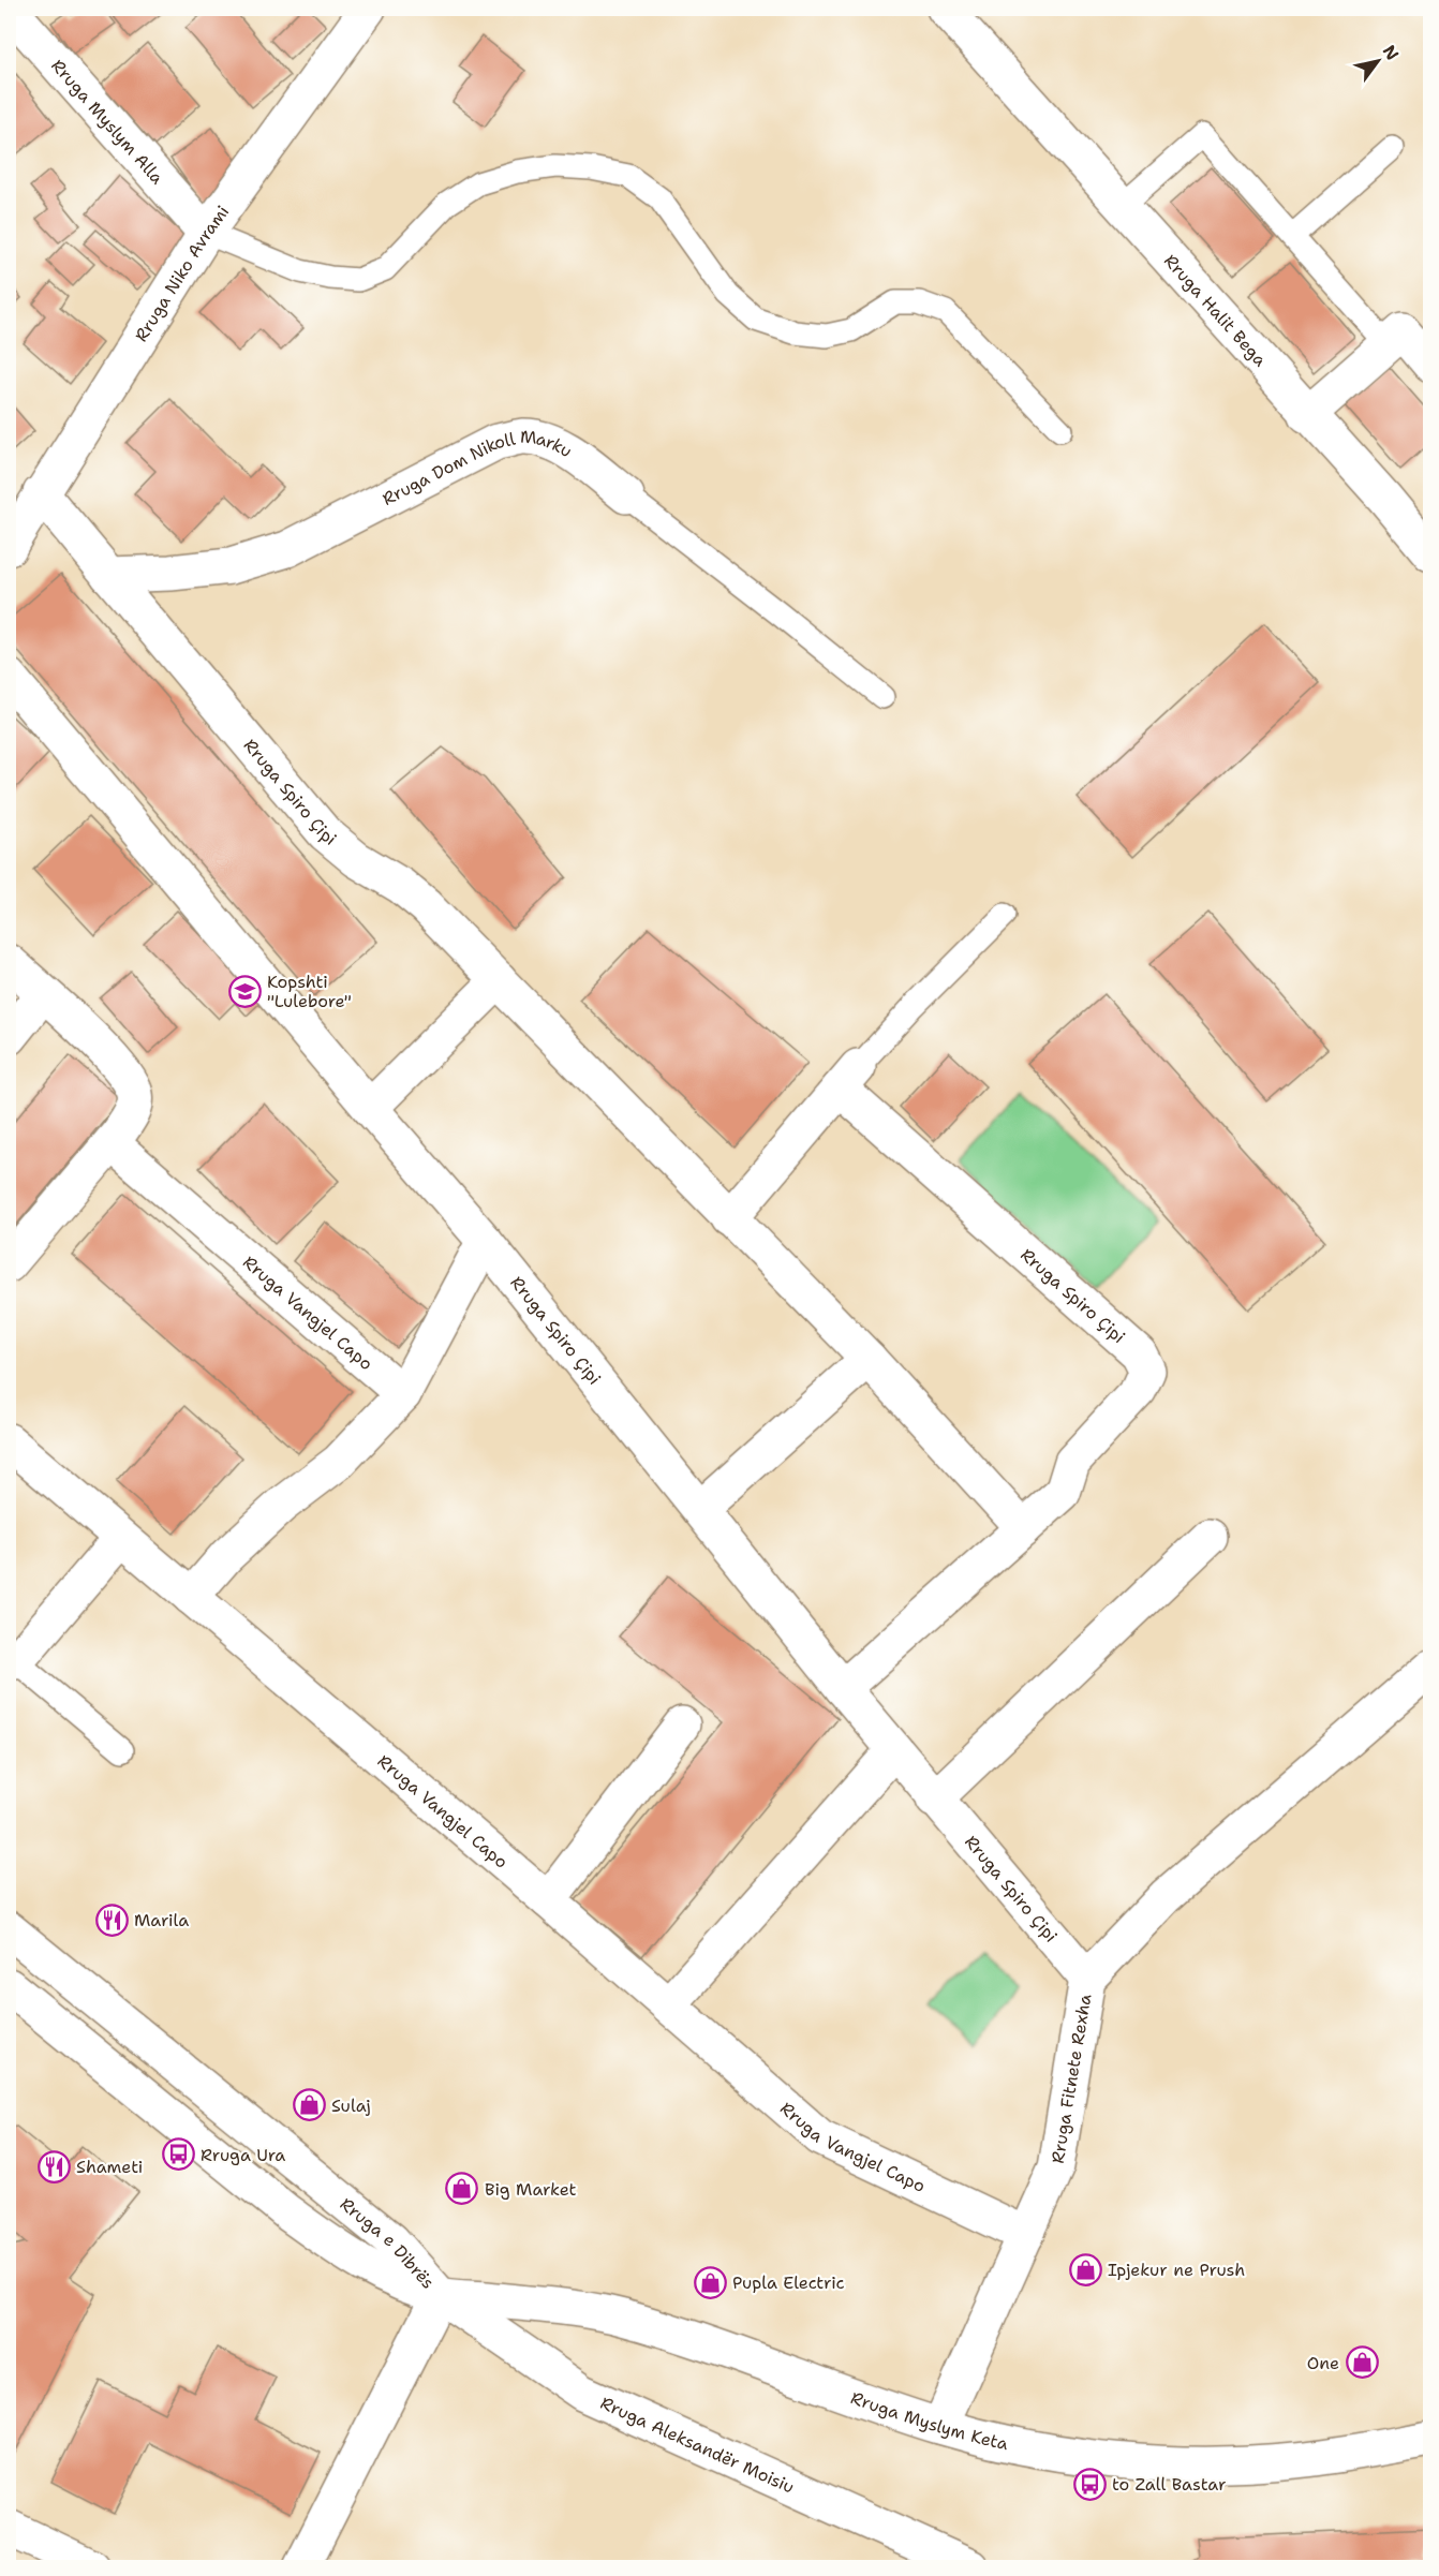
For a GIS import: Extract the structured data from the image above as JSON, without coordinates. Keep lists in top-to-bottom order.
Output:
{
  "streets": {
    "street": [
      "Rruga Myslym Alla",
      "Rruga Niko Avrami",
      "Rruga Halit Bega",
      "Rruga Dom Nikoll Marku",
      "Rruga Spiro Çipi",
      "Rruga Vangjel Capo",
      "Rruga Fitnete Rexha",
      "Rruga e Dibrës",
      "Rruga Myslym Keta",
      "Rruga Aleksandër Moisiu"
    ]
  },
  "crossings": [
    ["Rruga Myslym Alla", "Rruga Niko Avrami"],
    ["Rruga Dom Nikoll Marku", "Rruga Spiro Çipi"],
    ["Rruga Spiro Çipi", "Rruga Fitnete Rexha"],
    ["Rruga Vangjel Capo", "Rruga Fitnete Rexha"],
    ["Rruga Fitnete Rexha", "Rruga Myslym Keta"],
    ["Rruga e Dibrës", "Rruga Myslym Keta"],
    ["Rruga e Dibrës", "Rruga Aleksandër Moisiu"],
    ["Rruga Myslym Keta", "Rruga Aleksandër Moisiu"]
  ],
  "places": {
    "school or university": ["Kopshti \"Lulebore\""],
    "restaurant": ["Marila", "Shameti"],
    "shop": [
      "Sulaj",
      "Big Market",
      "Ipjekur ne Prush",
      "Pupla Electric",
      "One"
    ],
    "bus stop": ["Rruga Ura", "to Zall Bastar"]
  },
  "north": "top right"
}
